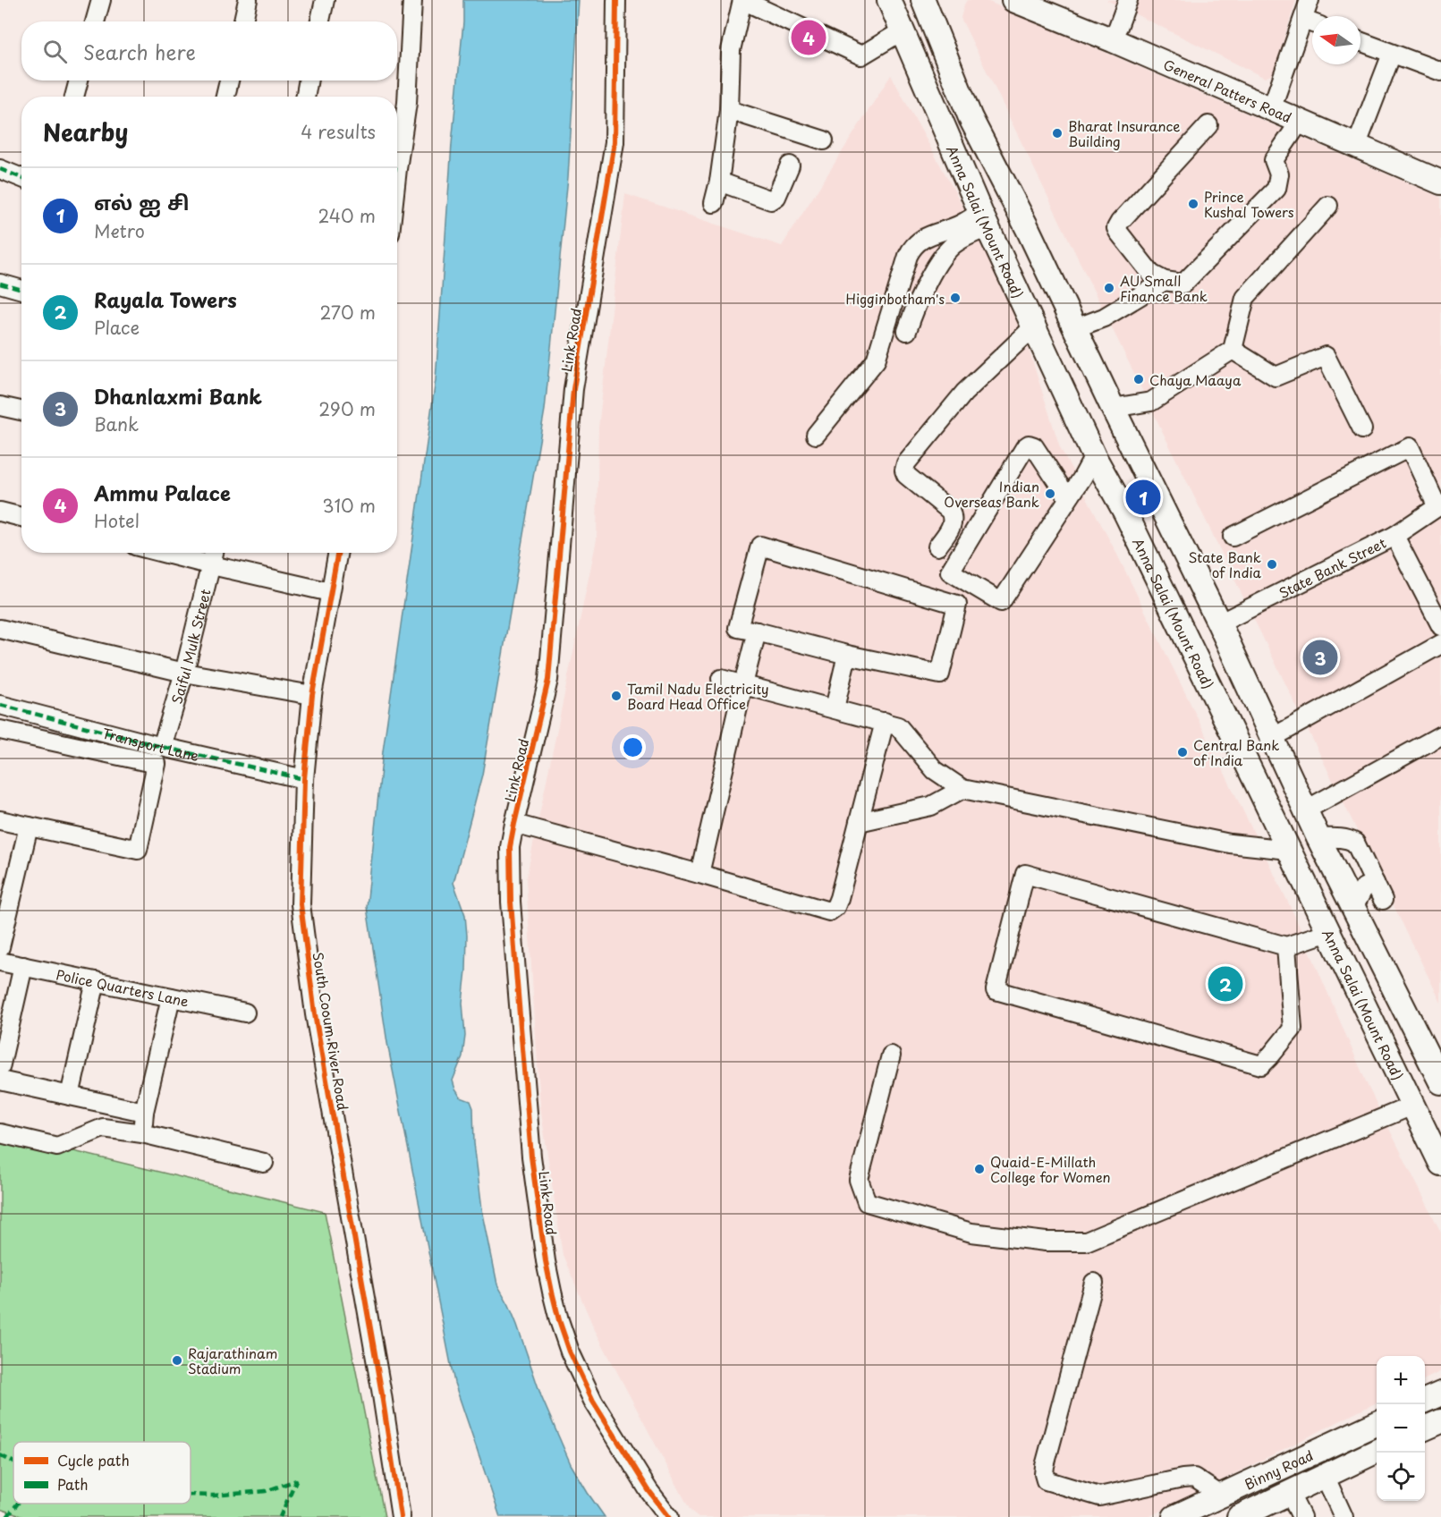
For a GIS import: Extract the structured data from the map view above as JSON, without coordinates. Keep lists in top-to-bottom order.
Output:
{
  "streets": {
    "main road": ["General Patters Road", "Anna Salai (Mount Road)", "Binny Road"],
    "street": [
      "Link Road",
      "State Bank Street",
      "Saiful Mulk Street",
      "Transport Lane",
      "Police Quarters Lane",
      "South Cooum River Road"
    ]
  },
  "crossings": [
    ["Saiful Mulk Street", "Transport Lane"],
    ["Transport Lane", "South Cooum River Road"]
  ],
  "places": [
    "Bharat Insurance Building",
    "Prince Kushal Towers",
    "AU Small Finance Bank",
    "Higginbotham's",
    "Chaya Maaya",
    "Indian Overseas Bank",
    "State Bank of India",
    "Tamil Nadu Electricity Board Head Office",
    "Central Bank of India",
    "Quaid-E-Millath College for Women",
    "Rajarathinam Stadium"
  ],
  "legend": ["Cycle path", "Path"],
  "north": "left",
  "page": {
    "pins": [
      "4",
      "1",
      "3",
      "2"
    ],
    "search": "Search here",
    "heading": ["Nearby", "4 results"],
    "list": [
      {
        "mark": "1",
        "name": "எல் ஐ சி",
        "note": "Metro",
        "value": "240 m"
      },
      {
        "mark": "2",
        "name": "Rayala Towers",
        "note": "Place",
        "value": "270 m"
      },
      {
        "mark": "3",
        "name": "Dhanlaxmi Bank",
        "note": "Bank",
        "value": "290 m"
      },
      {
        "mark": "4",
        "name": "Ammu Palace",
        "note": "Hotel",
        "value": "310 m"
      }
    ],
    "map_buttons": ["+", "−"]
  }
}
